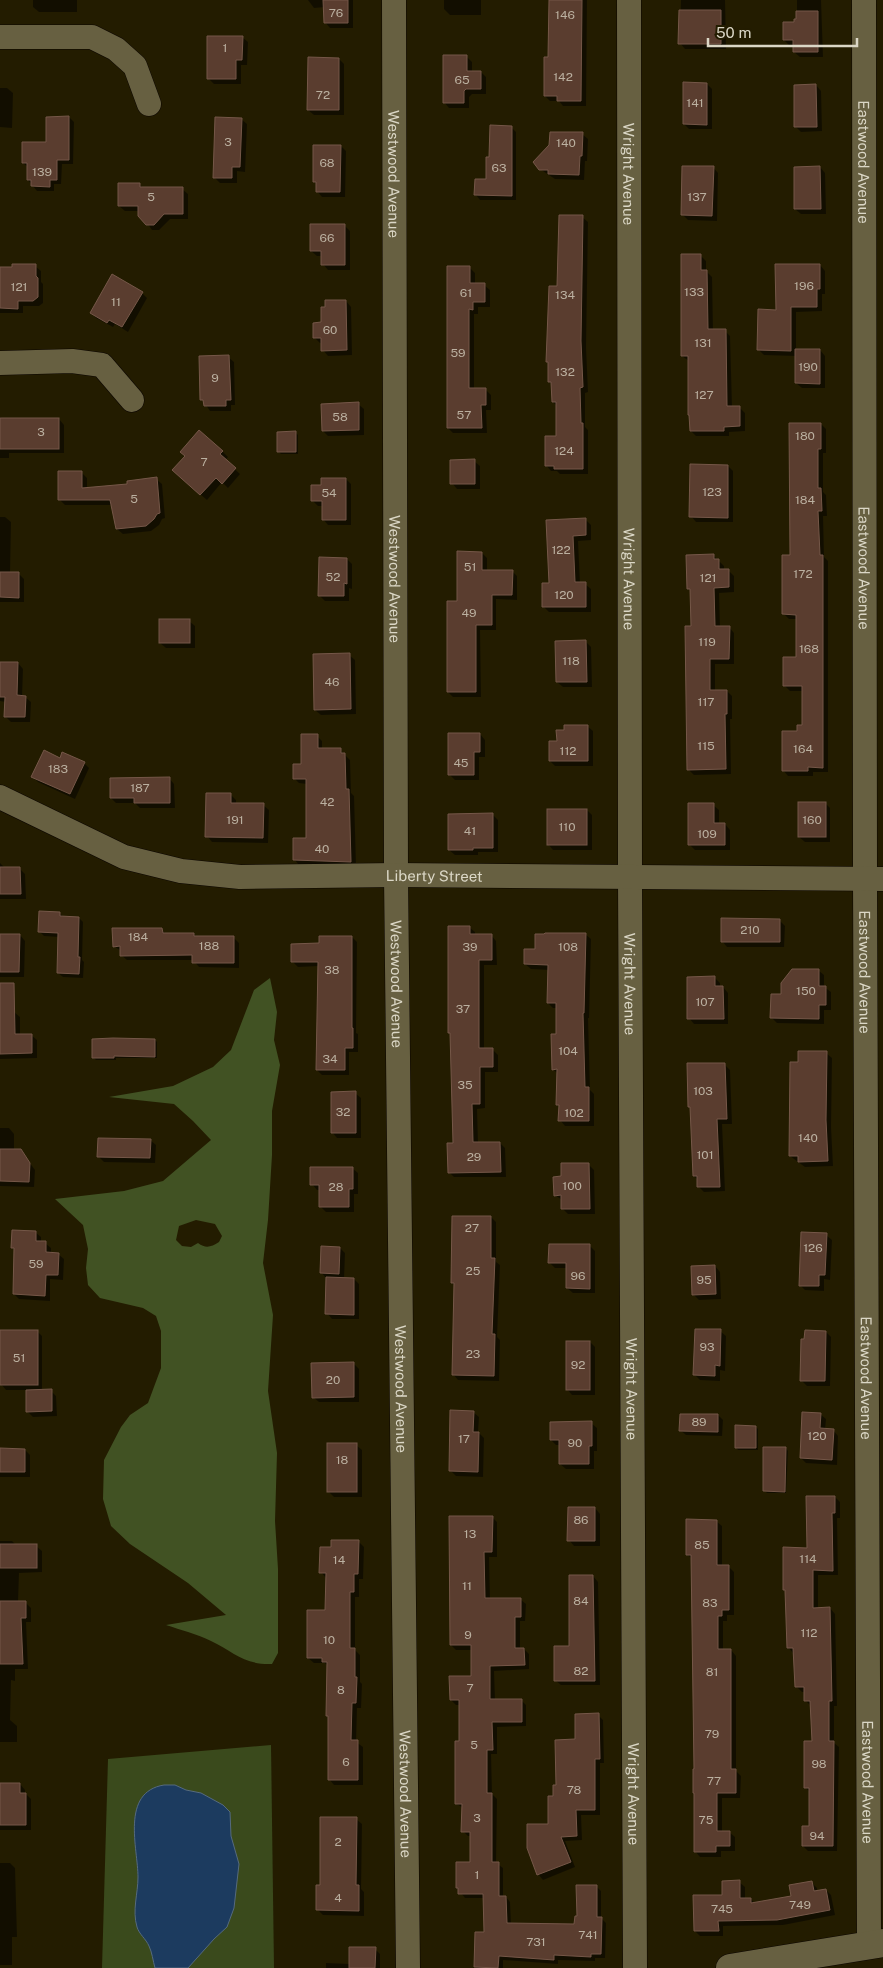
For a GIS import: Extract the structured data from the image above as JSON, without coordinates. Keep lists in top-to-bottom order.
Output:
{
  "streets": {
    "street": [
      "Eastwood Avenue",
      "Westwood Avenue",
      "Wright Avenue",
      "Liberty Street"
    ]
  },
  "crossings": [
    ["Eastwood Avenue", "Liberty Street"],
    ["Westwood Avenue", "Liberty Street"],
    ["Wright Avenue", "Liberty Street"]
  ],
  "house_numbers": [
    "76",
    "146",
    "1",
    "142",
    "65",
    "72",
    "141",
    "3",
    "140",
    "68",
    "63",
    "139",
    "5",
    "137",
    "66",
    "196",
    "121",
    "133",
    "61",
    "134",
    "11",
    "60",
    "131",
    "59",
    "190",
    "132",
    "9",
    "127",
    "57",
    "58",
    "3",
    "180",
    "124",
    "7",
    "123",
    "54",
    "5",
    "184",
    "122",
    "51",
    "172",
    "52",
    "121",
    "120",
    "49",
    "119",
    "168",
    "118",
    "46",
    "117",
    "115",
    "164",
    "112",
    "45",
    "183",
    "187",
    "42",
    "191",
    "160",
    "110",
    "41",
    "109",
    "40",
    "210",
    "184",
    "188",
    "39",
    "108",
    "38",
    "150",
    "107",
    "37",
    "104",
    "34",
    "35",
    "103",
    "32",
    "102",
    "140",
    "101",
    "29",
    "100",
    "28",
    "27",
    "126",
    "59",
    "25",
    "96",
    "95",
    "93",
    "23",
    "51",
    "92",
    "20",
    "89",
    "120",
    "17",
    "90",
    "18",
    "86",
    "13",
    "85",
    "114",
    "14",
    "11",
    "84",
    "83",
    "112",
    "9",
    "10",
    "82",
    "81",
    "7",
    "8",
    "79",
    "5",
    "6",
    "98",
    "77",
    "78",
    "3",
    "75",
    "94",
    "2",
    "1",
    "4",
    "749",
    "745",
    "741",
    "731"
  ],
  "scale_bar": "50 m"
}
